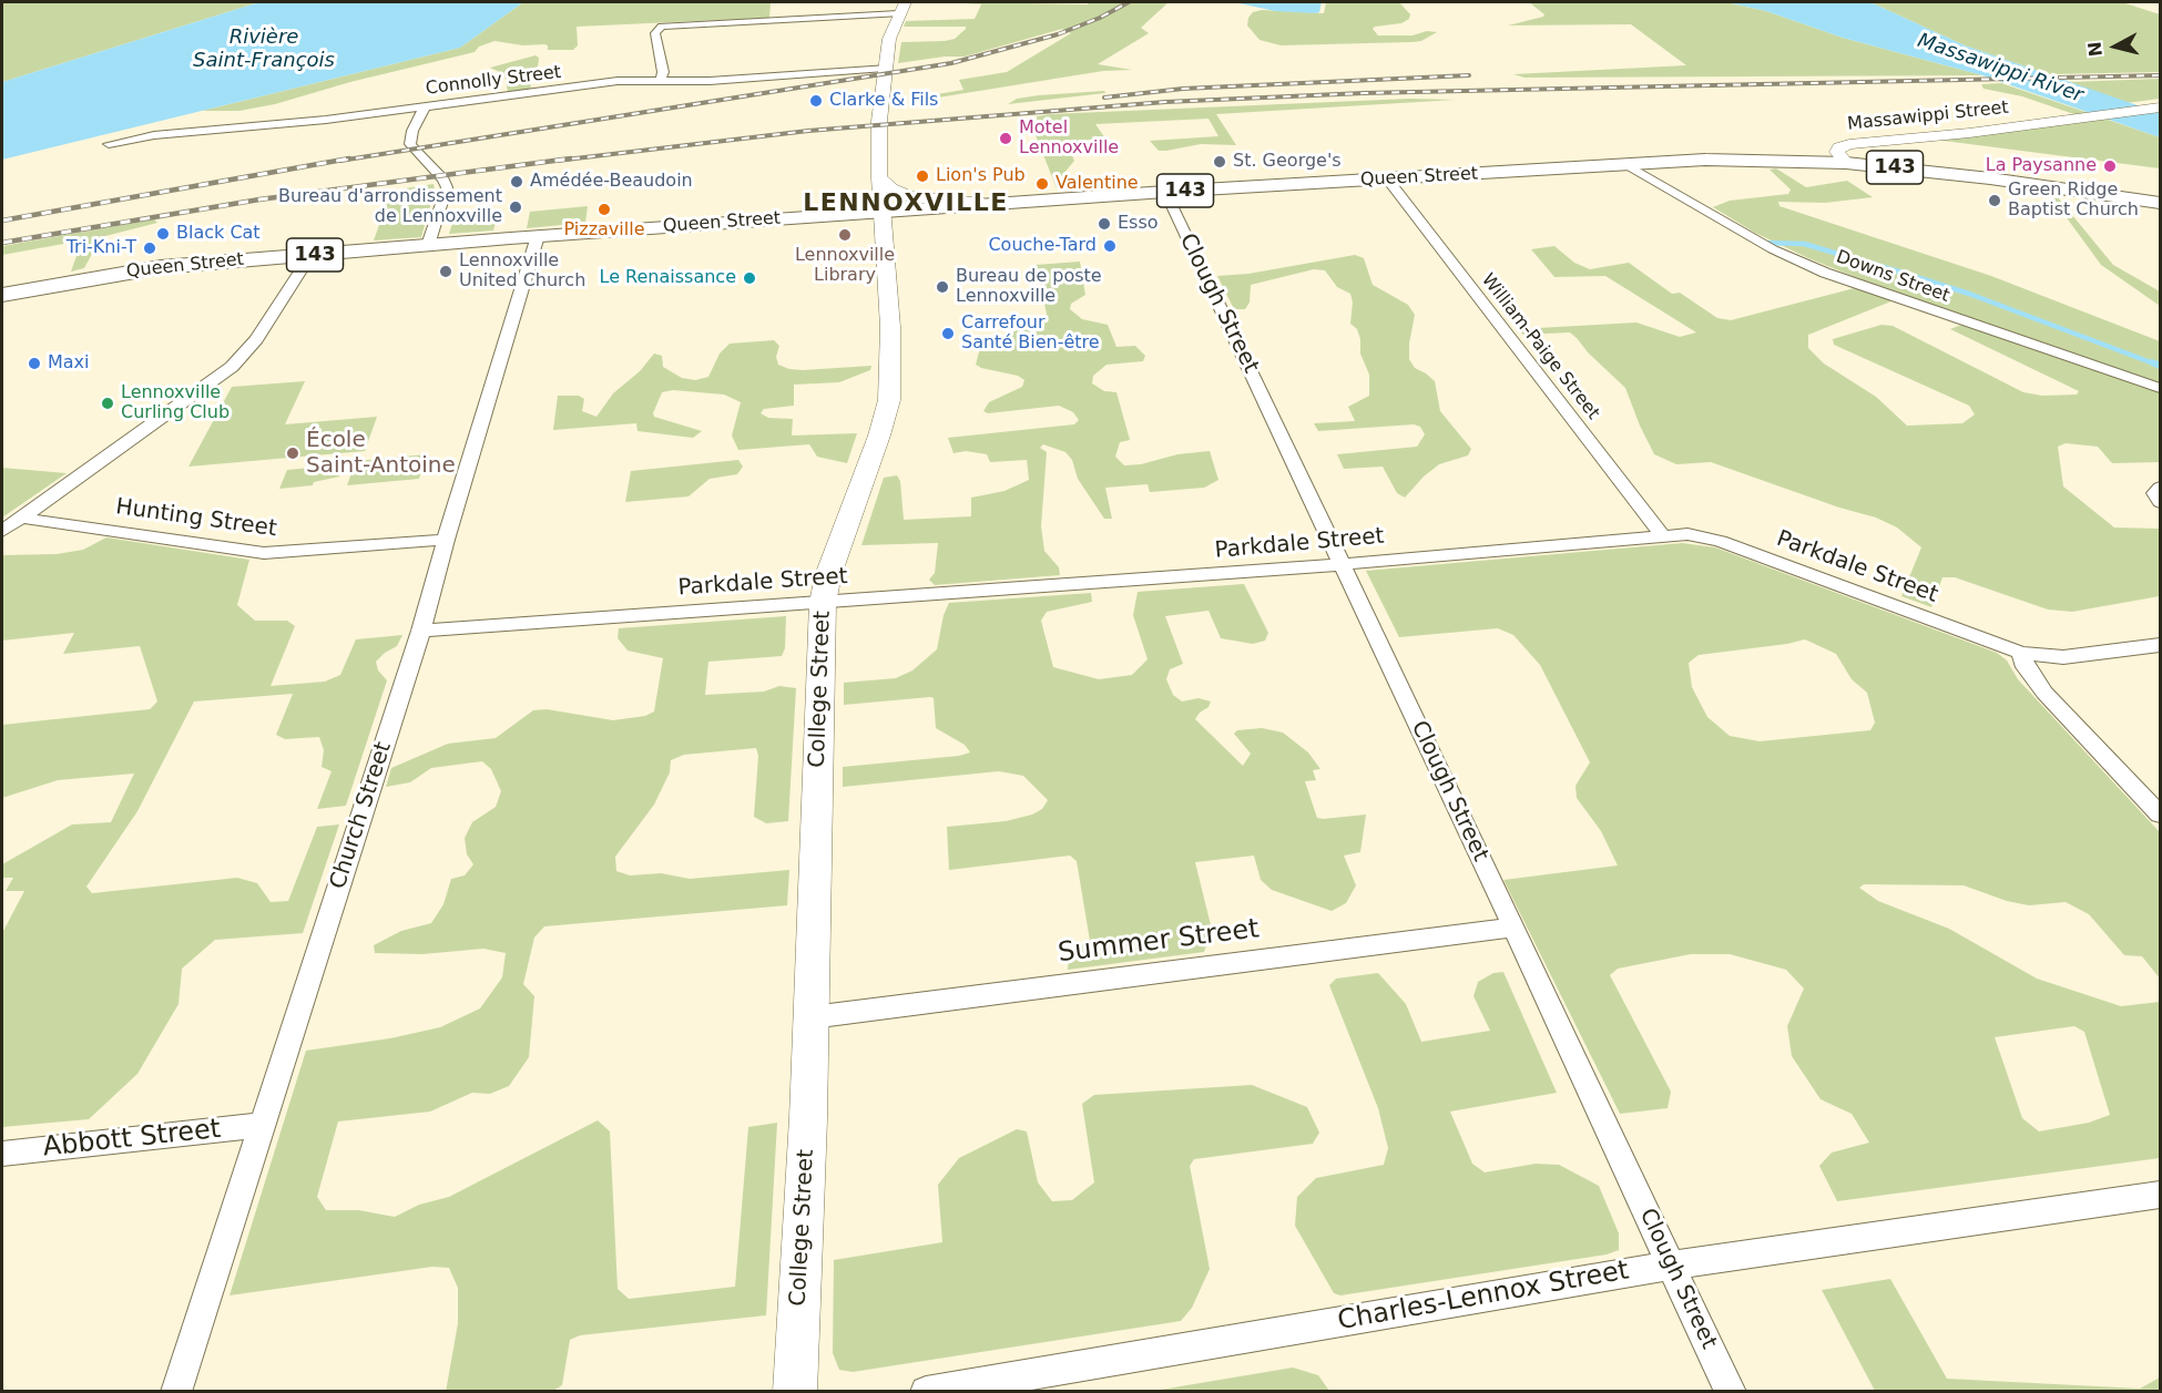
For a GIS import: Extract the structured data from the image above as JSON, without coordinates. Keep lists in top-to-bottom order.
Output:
{
  "streets": {
    "main road": ["143", "Queen Street"],
    "street": [
      "Connolly Street",
      "Massawippi Street",
      "Downs Street",
      "Clough Street",
      "William-Paige Street",
      "Hunting Street",
      "Parkdale Street",
      "College Street",
      "Church Street",
      "Summer Street",
      "Abbott Street",
      "Charles-Lennox Street"
    ]
  },
  "crossings": [
    ["Connolly Street", "College Street"],
    ["Massawippi Street", "Queen Street"],
    ["Queen Street", "Downs Street"],
    ["Queen Street", "Clough Street"],
    ["Queen Street", "William-Paige Street"],
    ["Queen Street", "College Street"],
    ["Queen Street", "Church Street"],
    ["Clough Street", "Parkdale Street"],
    ["Clough Street", "Summer Street"],
    ["Clough Street", "Charles-Lennox Street"],
    ["William-Paige Street", "Parkdale Street"],
    ["Hunting Street", "Church Street"],
    ["Parkdale Street", "College Street"],
    ["Parkdale Street", "Church Street"],
    ["College Street", "Summer Street"],
    ["Church Street", "Abbott Street"]
  ],
  "districts": ["LENNOXVILLE"],
  "water": ["Rivière Saint-François", "Massawippi River"],
  "places": [
    "Clarke & Fils",
    "Motel Lennoxville",
    "St. George's",
    "La Paysanne",
    "Lion's Pub",
    "Amédée-Beaudoin",
    "Valentine",
    "Green Ridge Baptist Church",
    "Bureau d'arrondissement de Lennoxville",
    "Pizzaville",
    "Esso",
    "Black Cat",
    "Lennoxville Library",
    "Couche-Tard",
    "Tri-Kni-T",
    "Lennoxville United Church",
    "Le Renaissance",
    "Bureau de poste Lennoxville",
    "Carrefour Santé Bien-être",
    "Maxi",
    "Lennoxville Curling Club",
    "École Saint-Antoine"
  ],
  "north": "left"
}
